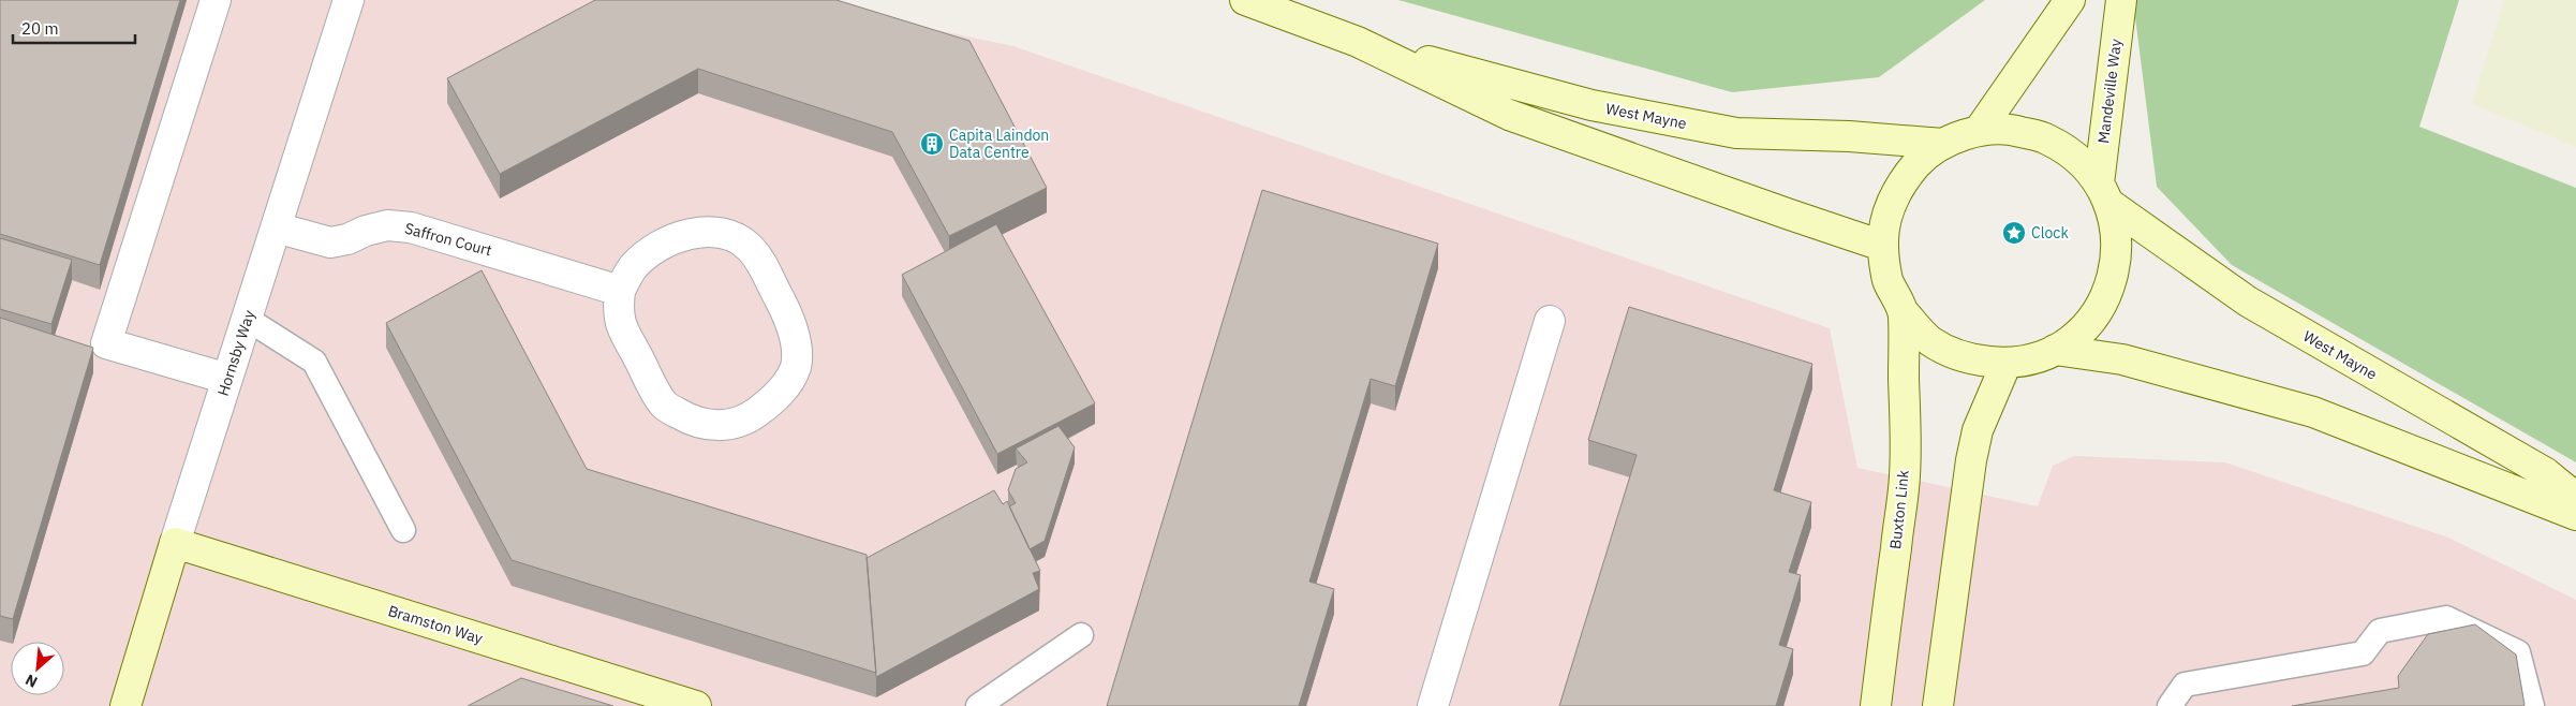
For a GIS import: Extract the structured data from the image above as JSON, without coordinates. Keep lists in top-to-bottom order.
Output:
{
  "streets": {
    "main road": [
      "Mandeville Way",
      "West Mayne",
      "Hornsby Way",
      "Buxton Link",
      "Bramston Way"
    ],
    "street": ["Saffron Court"]
  },
  "crossings": [
    ["Mandeville Way", "West Mayne"],
    ["Saffron Court", "Hornsby Way"],
    ["Hornsby Way", "Bramston Way"]
  ],
  "places": {
    "building": ["Capita Laindon Data Centre"],
    "place": ["Clock"]
  },
  "scale_bar": "20 m",
  "north": "bottom left"
}
